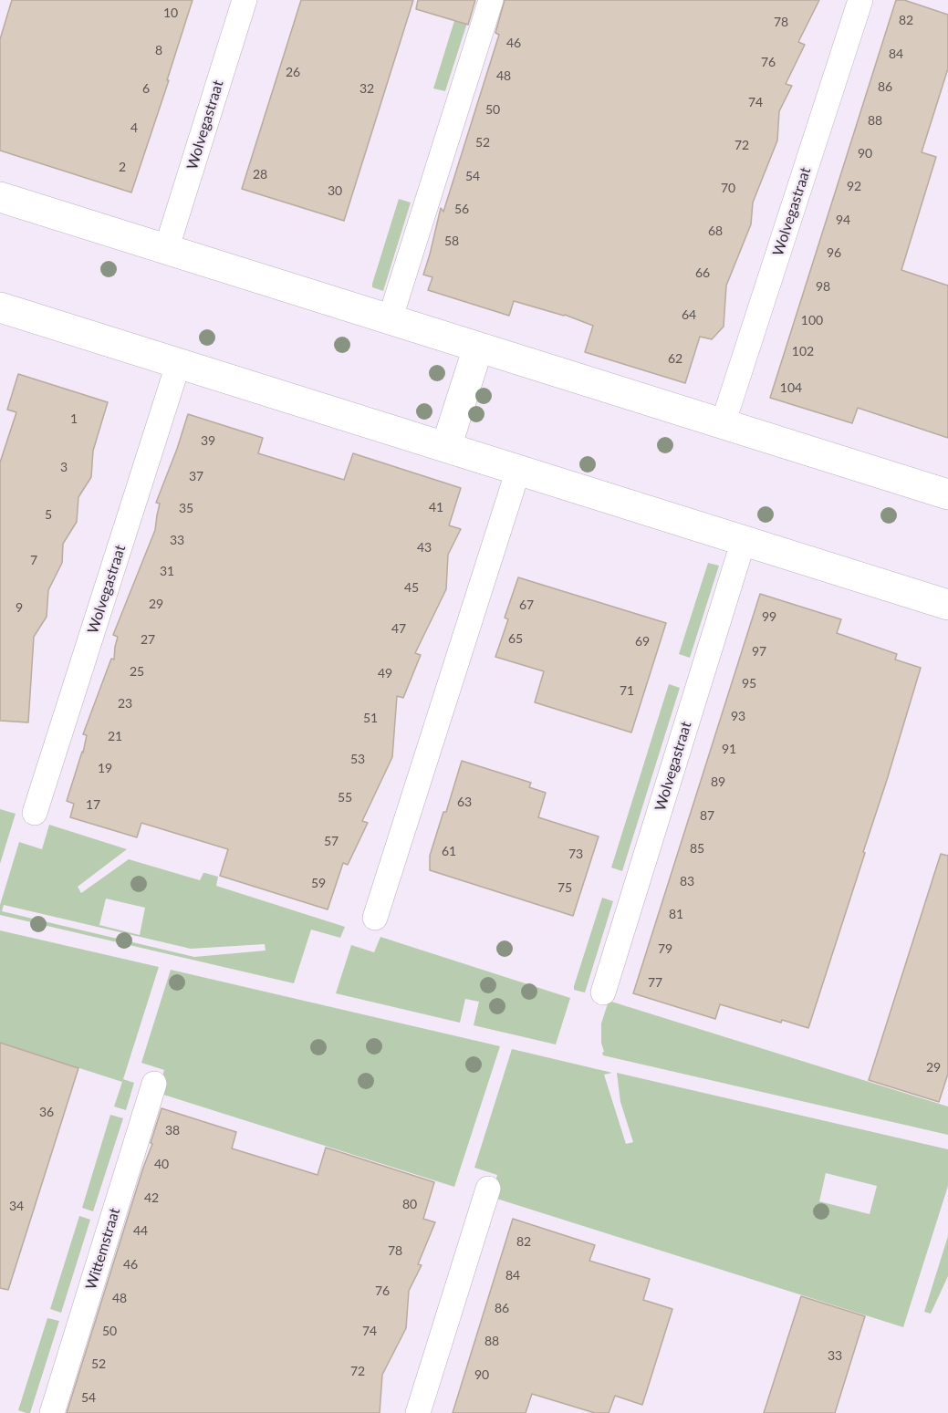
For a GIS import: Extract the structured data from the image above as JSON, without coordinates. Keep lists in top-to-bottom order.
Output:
{
  "streets": {
    "lane": ["Wolvegastraat", "Wittemstraat"]
  },
  "house_numbers": [
    "10",
    "82",
    "78",
    "46",
    "8",
    "84",
    "76",
    "26",
    "48",
    "86",
    "6",
    "32",
    "74",
    "50",
    "88",
    "4",
    "52",
    "72",
    "90",
    "2",
    "28",
    "54",
    "92",
    "70",
    "30",
    "56",
    "94",
    "68",
    "58",
    "96",
    "66",
    "98",
    "64",
    "100",
    "102",
    "62",
    "104",
    "1",
    "39",
    "3",
    "37",
    "41",
    "35",
    "5",
    "33",
    "43",
    "7",
    "31",
    "45",
    "29",
    "67",
    "9",
    "99",
    "47",
    "65",
    "27",
    "69",
    "97",
    "25",
    "49",
    "95",
    "71",
    "23",
    "93",
    "51",
    "21",
    "91",
    "53",
    "19",
    "89",
    "55",
    "63",
    "17",
    "87",
    "57",
    "85",
    "61",
    "73",
    "83",
    "59",
    "75",
    "81",
    "79",
    "77",
    "29",
    "36",
    "38",
    "40",
    "42",
    "80",
    "34",
    "44",
    "82",
    "78",
    "46",
    "84",
    "76",
    "48",
    "86",
    "50",
    "74",
    "88",
    "33",
    "52",
    "72",
    "90",
    "54"
  ]
}
